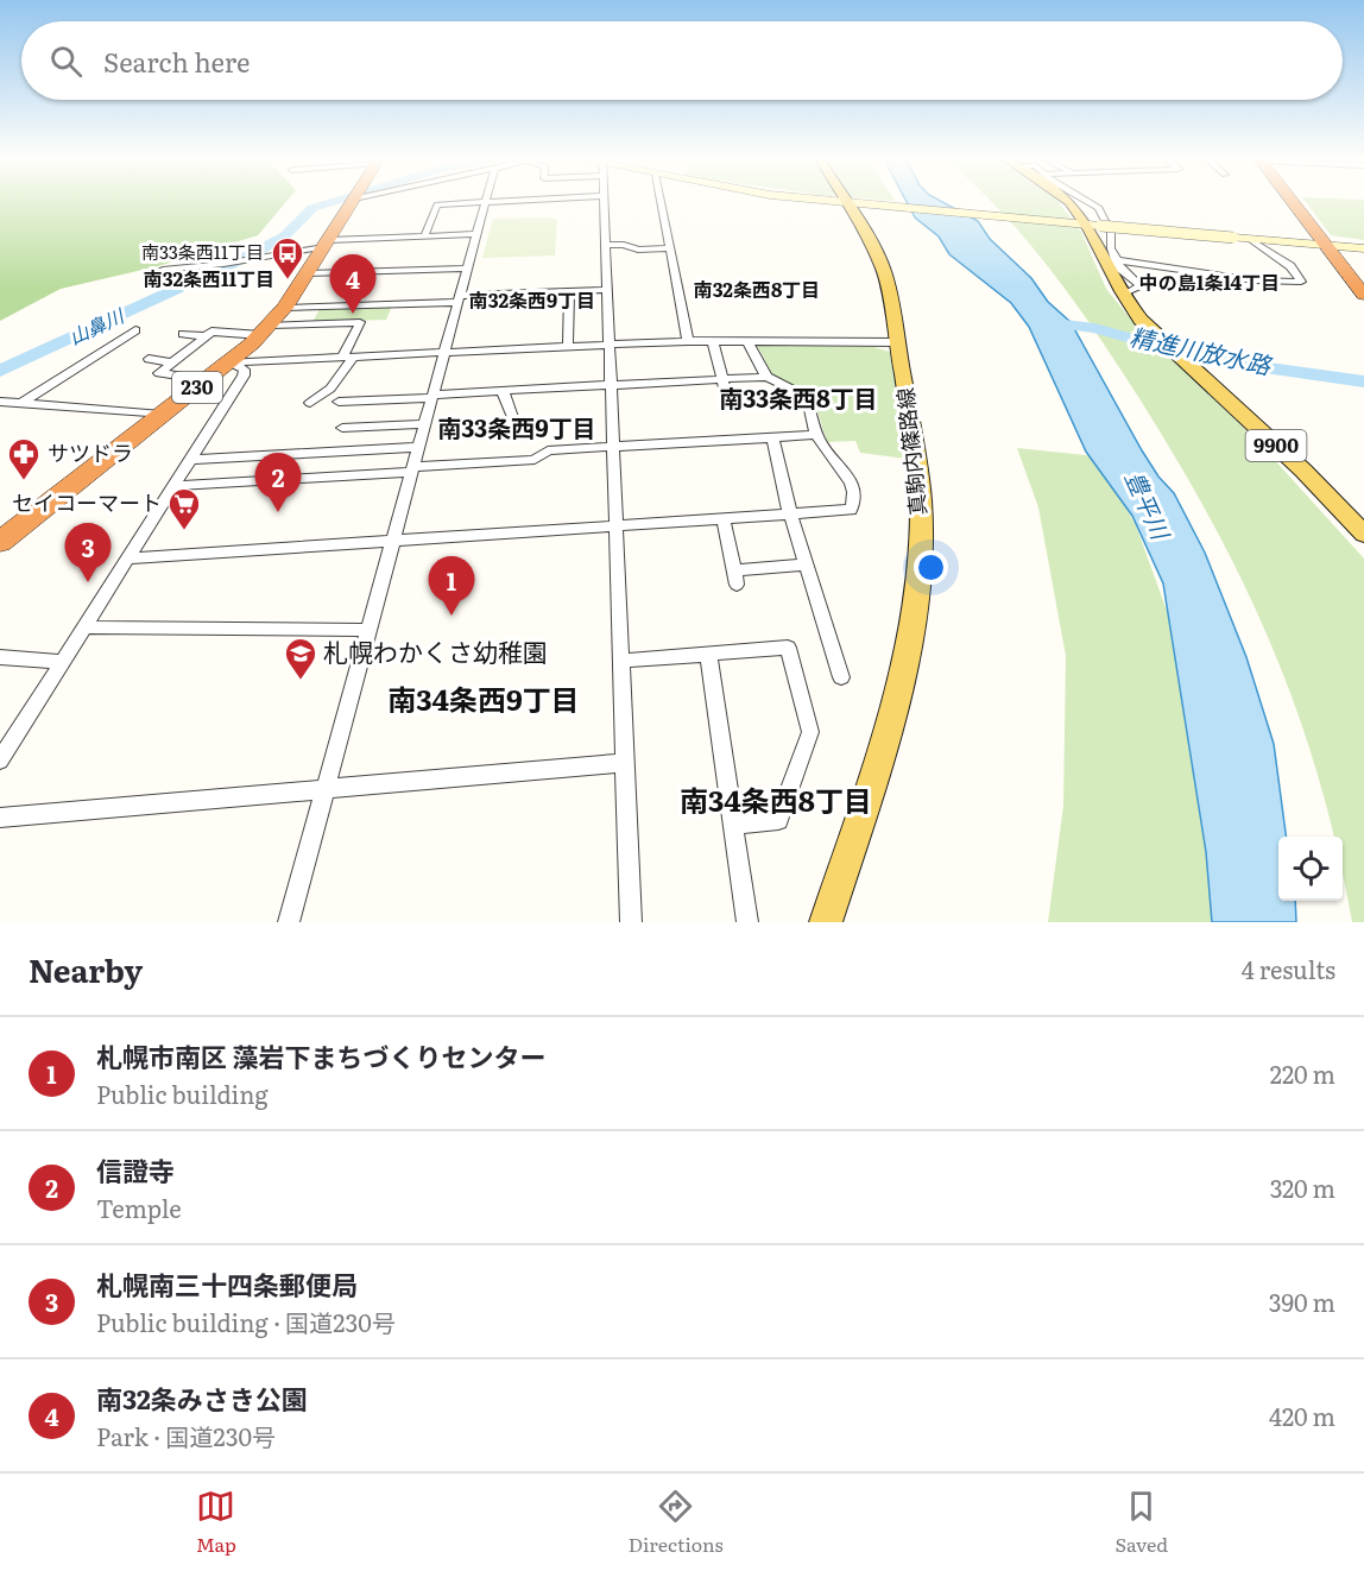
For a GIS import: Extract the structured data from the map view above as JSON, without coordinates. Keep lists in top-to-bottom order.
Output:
{
  "streets": {
    "highway": ["230"],
    "main road": ["9900", "真駒内篠路線"]
  },
  "districts": [
    "南32条西11丁目",
    "中の島1条14丁目",
    "南32条西8丁目",
    "南32条西9丁目",
    "南33条西8丁目",
    "南33条西9丁目",
    "南34条西9丁目",
    "南34条西8丁目"
  ],
  "water": ["山鼻川", "精進川放水路", "豊平川"],
  "places": {
    "bus stop": ["南33条西11丁目"],
    "pharmacy": ["サツドラ"],
    "supermarket": ["セイコーマート"],
    "school or university": ["札幌わかくさ幼稚園"]
  },
  "page": {
    "search": "Search here",
    "pins": [
      "4",
      "2",
      "3",
      "1"
    ],
    "heading": ["Nearby", "4 results"],
    "list": [
      {
        "mark": "1",
        "name": "札幌市南区 藻岩下まちづくりセンター",
        "note": "Public building",
        "value": "220 m"
      },
      {
        "mark": "2",
        "name": "信證寺",
        "note": "Temple",
        "value": "320 m"
      },
      {
        "mark": "3",
        "name": "札幌南三十四条郵便局",
        "note": "Public building · 国道230号",
        "value": "390 m"
      },
      {
        "mark": "4",
        "name": "南32条みさき公園",
        "note": "Park · 国道230号",
        "value": "420 m"
      }
    ],
    "nav": ["Map", "Directions", "Saved"]
  }
}
